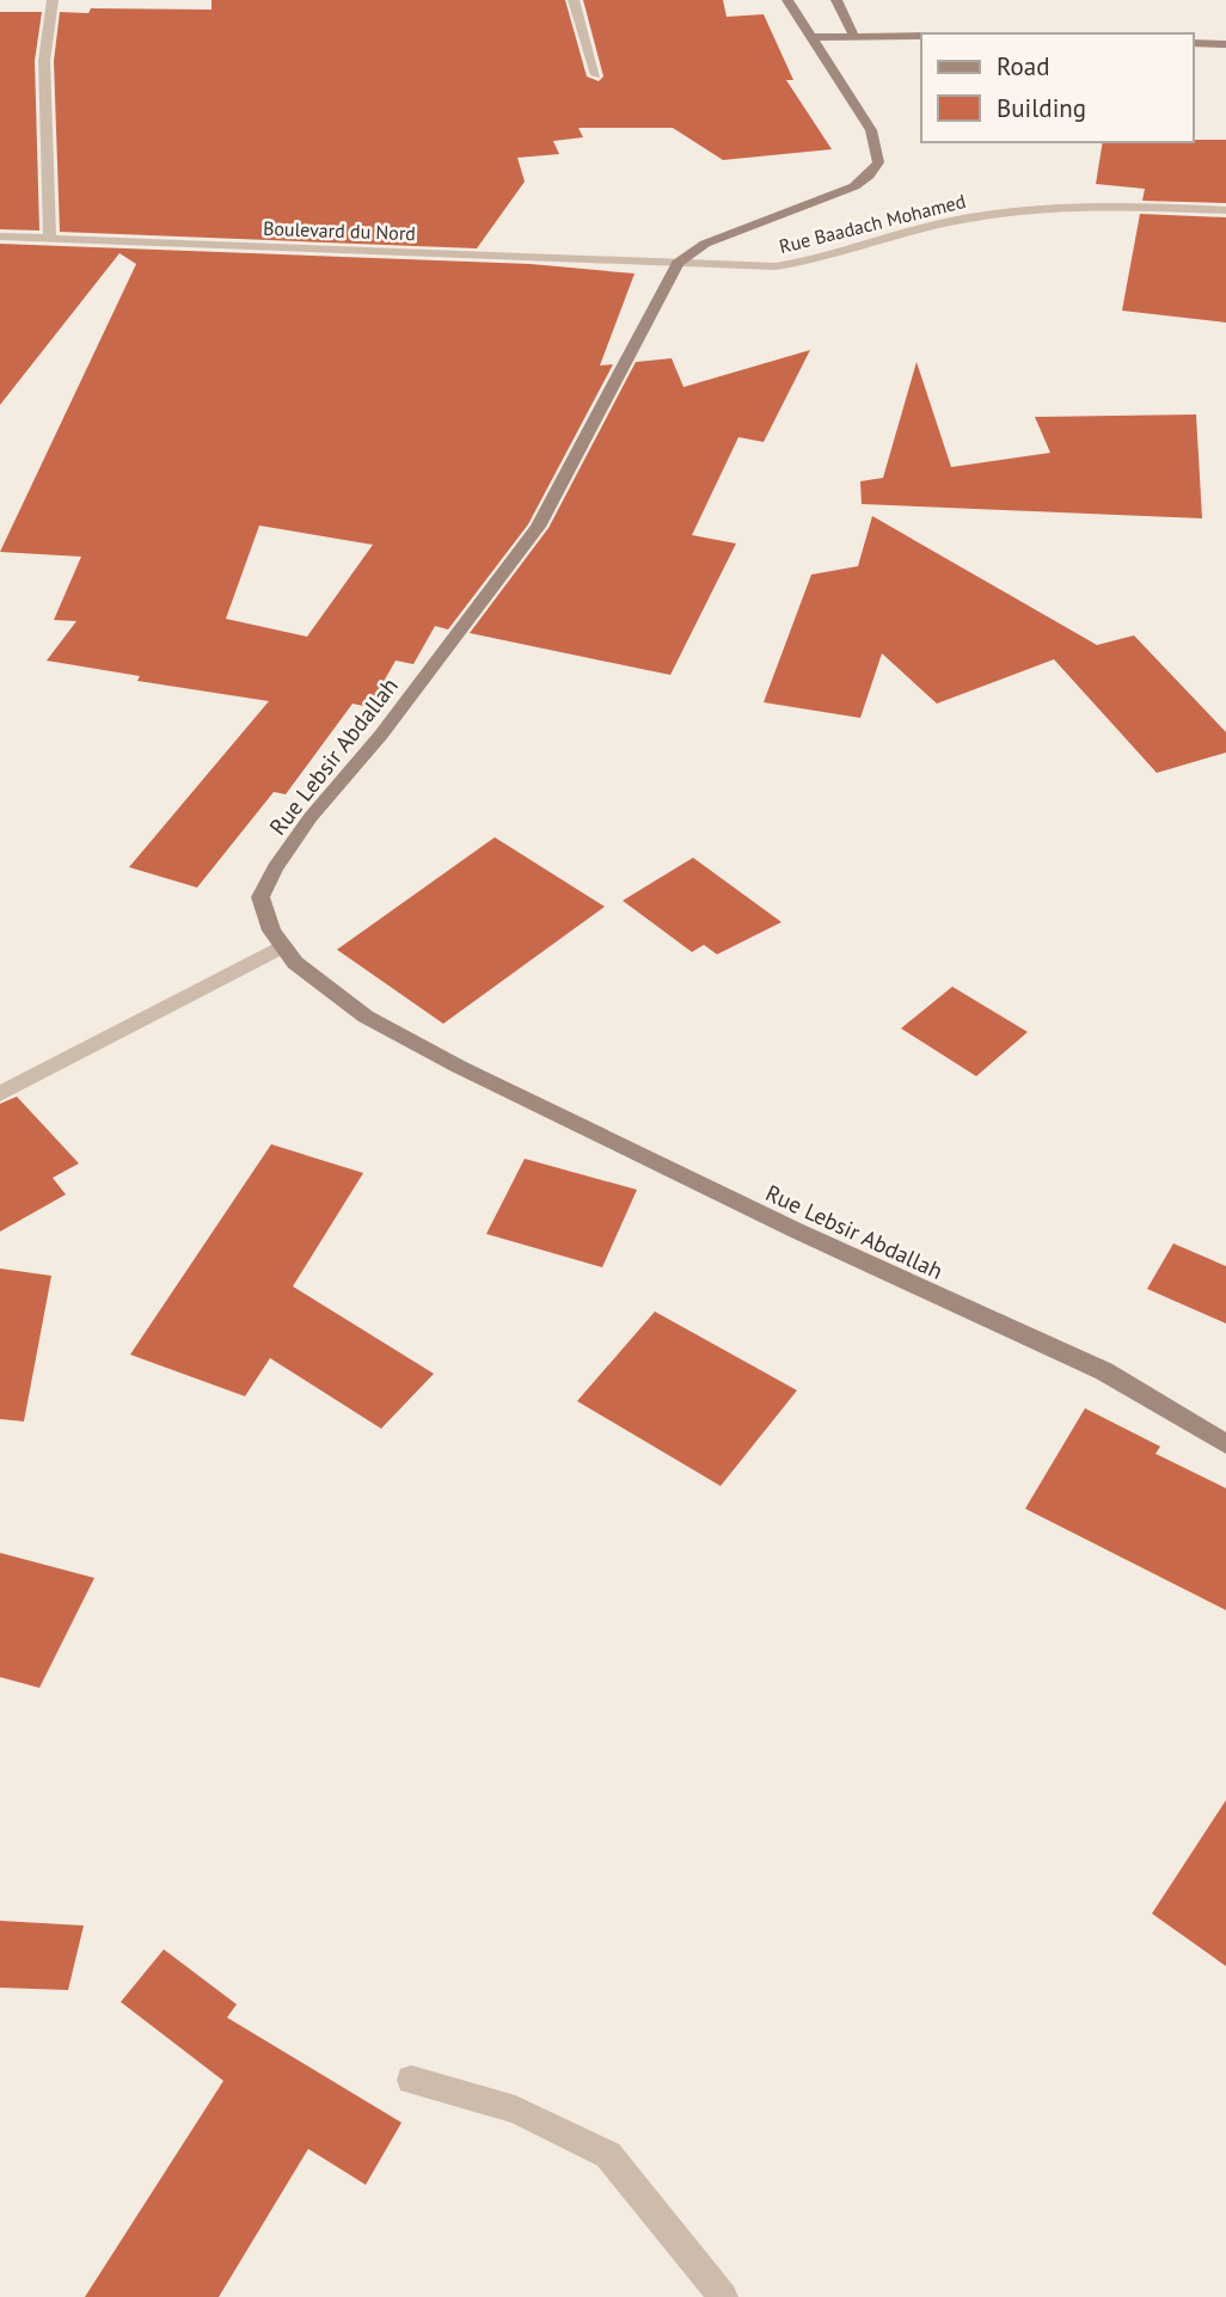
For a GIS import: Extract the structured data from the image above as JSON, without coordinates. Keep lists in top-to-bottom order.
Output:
{
  "streets": {
    "street": ["Rue Baadach Mohamed", "Boulevard du Nord", "Rue Lebsir Abdallah"]
  },
  "crossings": [
    ["Rue Baadach Mohamed", "Boulevard du Nord"],
    ["Rue Baadach Mohamed", "Rue Lebsir Abdallah"],
    ["Boulevard du Nord", "Rue Lebsir Abdallah"]
  ],
  "legend": ["Road", "Building"]
}
